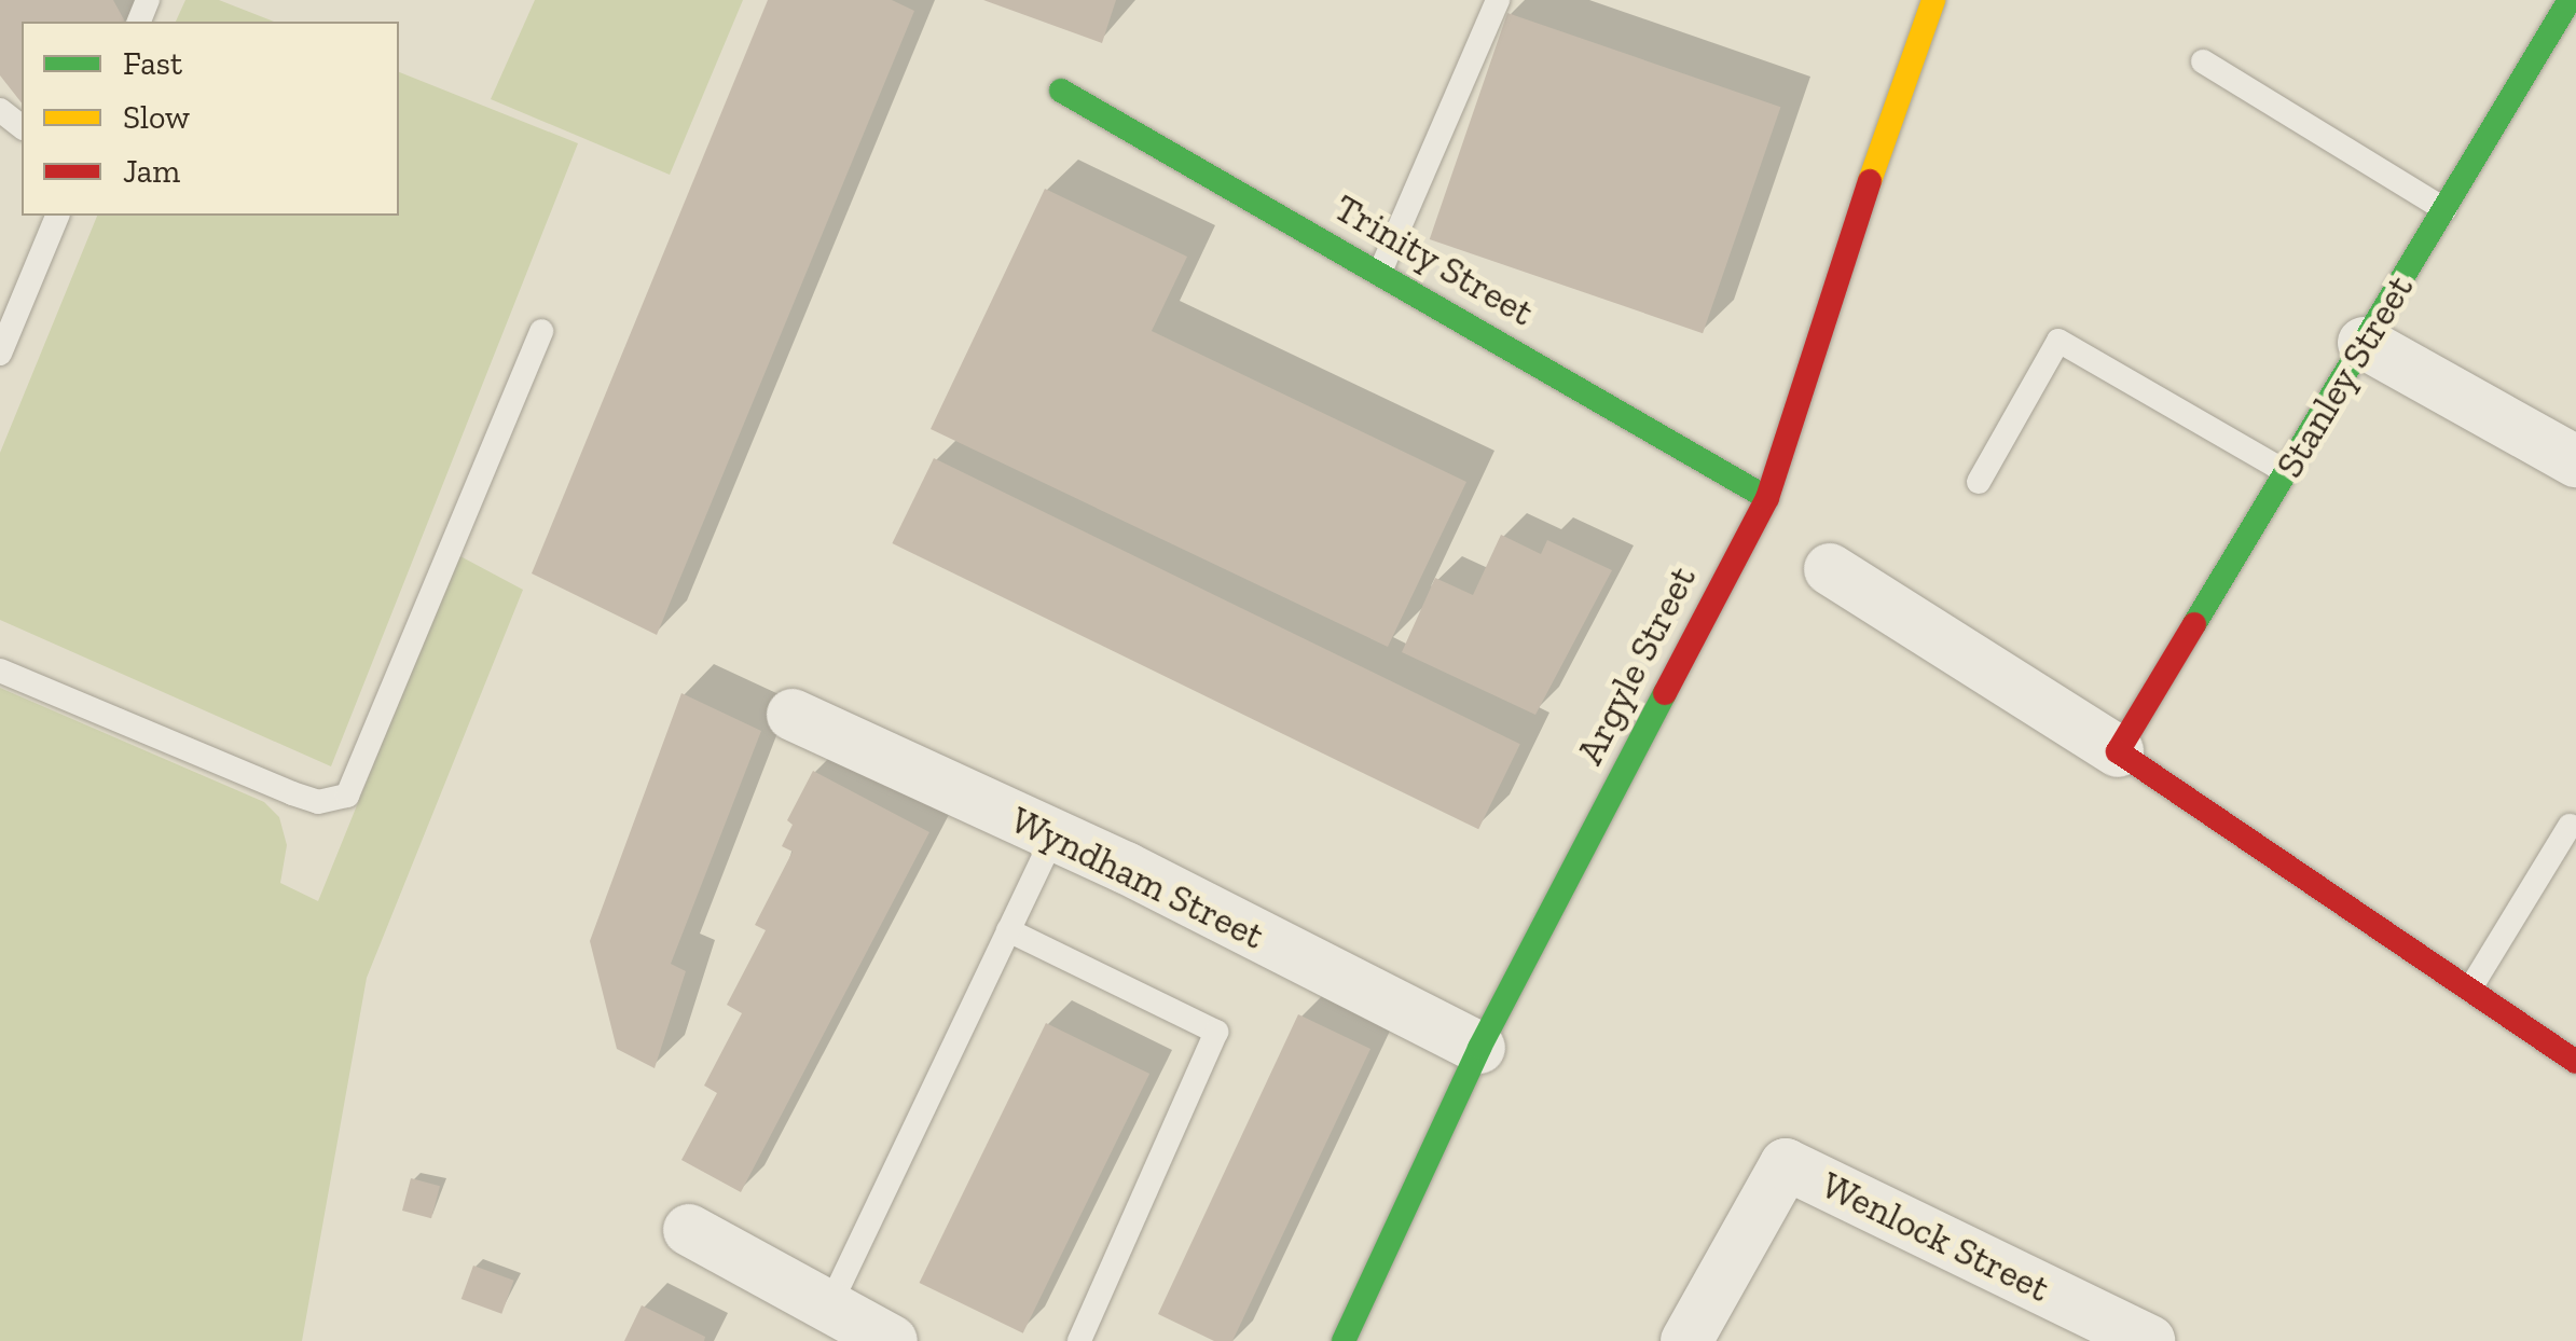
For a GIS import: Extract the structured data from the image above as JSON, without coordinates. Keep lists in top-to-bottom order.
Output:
{
  "streets": {
    "street": [
      "Trinity Street",
      "Stanley Street",
      "Argyle Street",
      "Wyndham Street",
      "Wenlock Street"
    ]
  },
  "crossings": [
    ["Trinity Street", "Argyle Street"],
    ["Argyle Street", "Wyndham Street"]
  ],
  "legend": ["Fast", "Slow", "Jam"]
}
